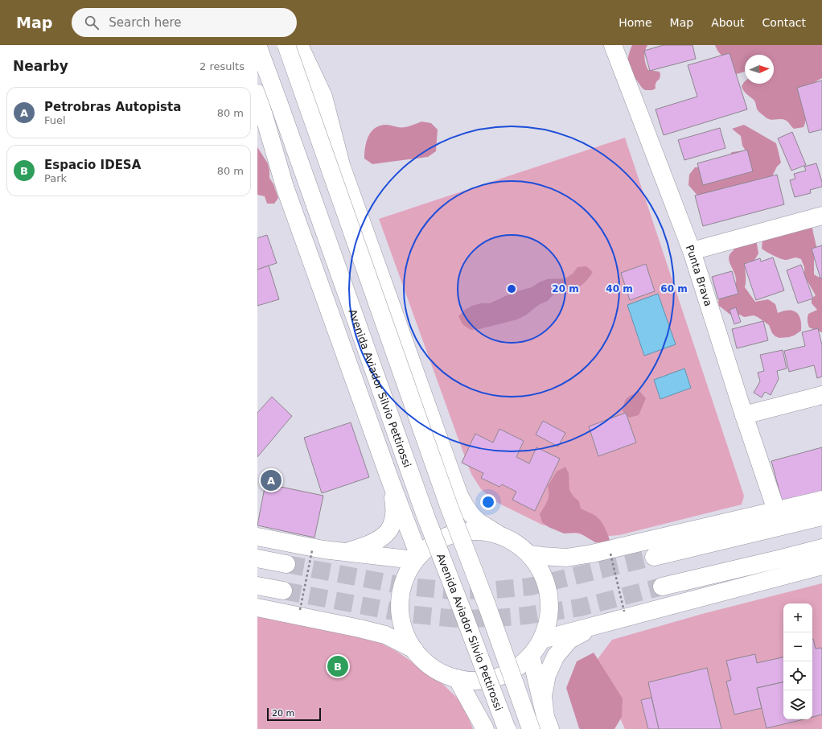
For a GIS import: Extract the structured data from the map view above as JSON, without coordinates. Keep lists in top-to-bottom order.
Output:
{
  "streets": {
    "main road": ["Punta Brava", "Avenida Aviador Silvio Pettirossi"]
  },
  "scale_bar": "20 m",
  "north": "right",
  "page": {
    "header": "Map",
    "search": "Search here",
    "nav": [
      "Home",
      "Map",
      "About",
      "Contact"
    ],
    "heading": ["Nearby", "2 results"],
    "list": [
      {
        "mark": "A",
        "name": "Petrobras Autopista",
        "note": "Fuel",
        "value": "80 m"
      },
      {
        "mark": "B",
        "name": "Espacio IDESA",
        "note": "Park",
        "value": "80 m"
      }
    ],
    "pins": ["A", "B"],
    "map_buttons": ["+", "−"],
    "scale": "20 m"
  },
  "rings": ["20 m", "40 m", "60 m"]
}
